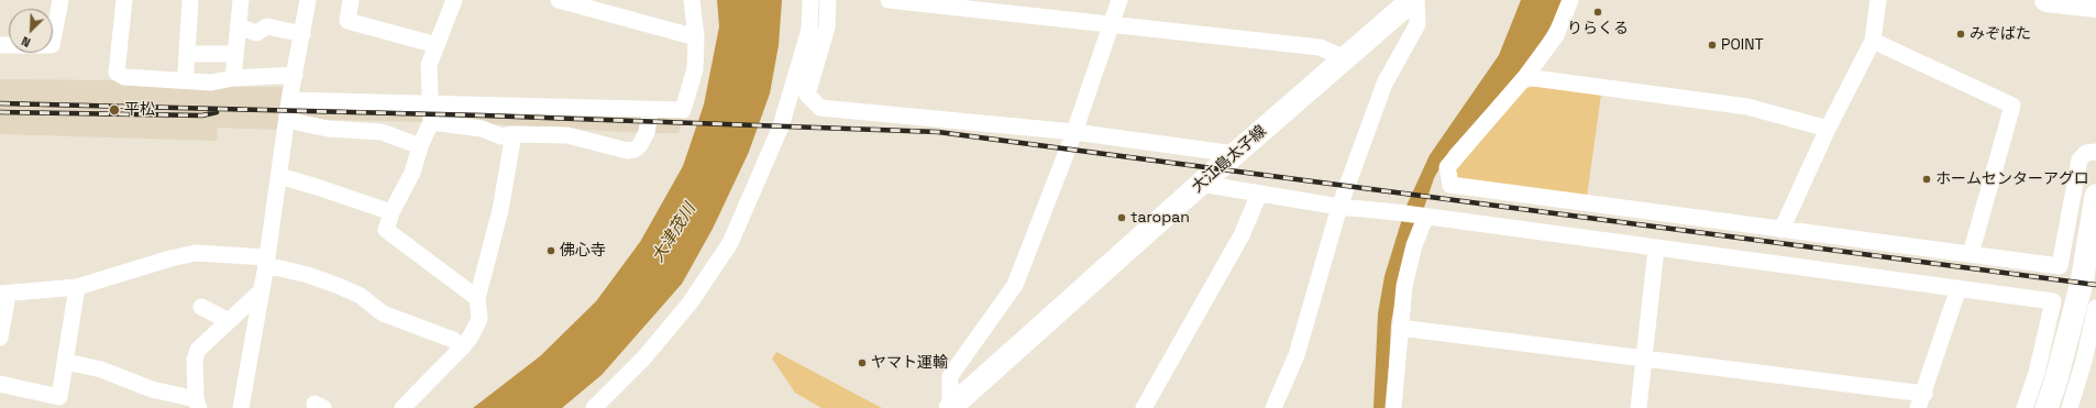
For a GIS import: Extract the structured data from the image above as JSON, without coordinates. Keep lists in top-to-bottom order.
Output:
{
  "streets": {
    "main road": ["大江島太子線"]
  },
  "water": ["大津茂川"],
  "places": [
    "りらくる",
    "みぞばた",
    "POINT",
    "平松",
    "ホームセンターアグロ",
    "taropan",
    "佛心寺",
    "ヤマト運輸"
  ],
  "north": "bottom left"
}
